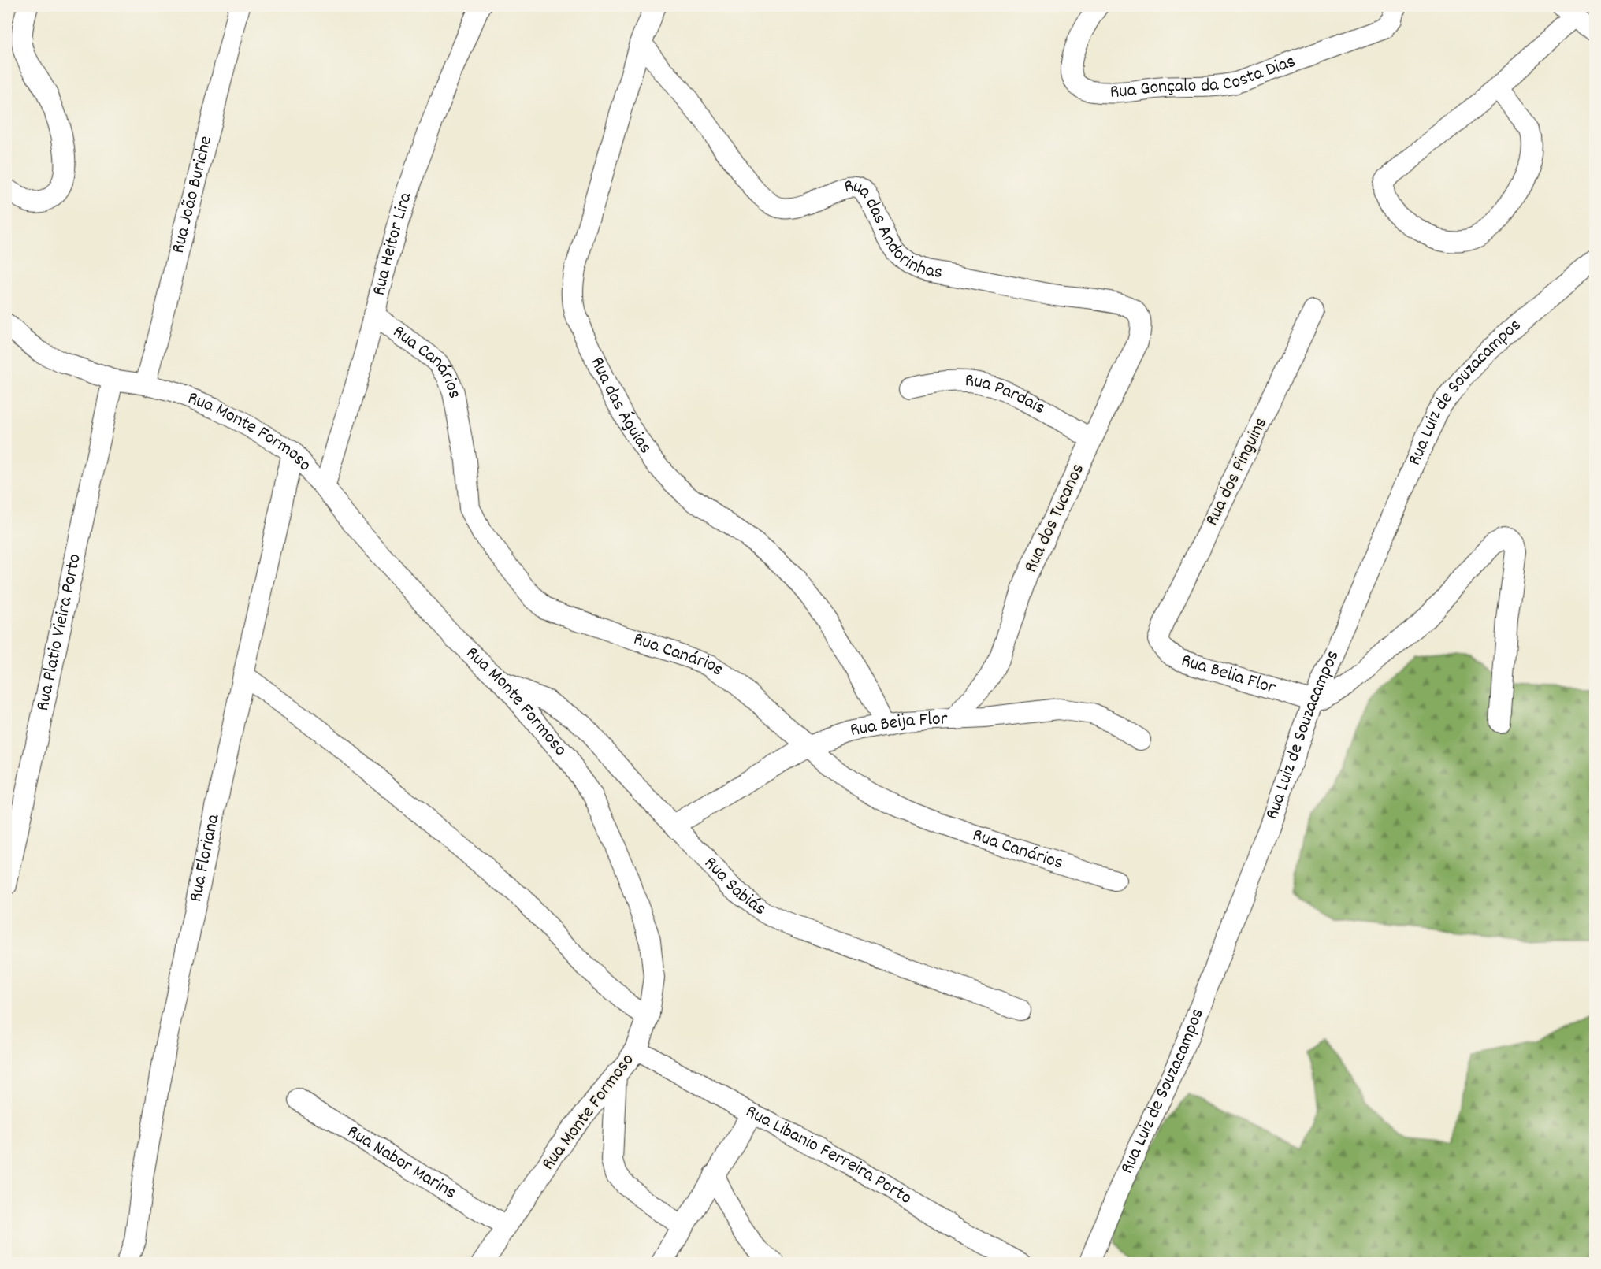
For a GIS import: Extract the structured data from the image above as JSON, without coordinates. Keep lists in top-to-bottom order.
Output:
{
  "streets": {
    "street": [
      "Rua Gonçalo da Costa Dias",
      "Rua João Buriche",
      "Rua das Andorinhas",
      "Rua Heitor Lira",
      "Rua Canários",
      "Rua Luiz de Souzacampos",
      "Rua Pardais",
      "Rua das Águias",
      "Rua Monte Formoso",
      "Rua dos Pinguins",
      "Rua dos Tucanos",
      "Rua Platio Vieira Porto",
      "Rua Belia Flor",
      "Rua Beija Flor",
      "Rua Floriana",
      "Rua Sabiás",
      "Rua Libanio Ferreira Porto",
      "Rua Nabor Marins"
    ]
  },
  "crossings": [
    ["Rua João Buriche", "Rua Monte Formoso"],
    ["Rua das Andorinhas", "Rua das Águias"],
    ["Rua das Andorinhas", "Rua dos Tucanos"],
    ["Rua Heitor Lira", "Rua Canários"],
    ["Rua Heitor Lira", "Rua Monte Formoso"],
    ["Rua Canários", "Rua Beija Flor"],
    ["Rua Luiz de Souzacampos", "Rua Belia Flor"],
    ["Rua Pardais", "Rua dos Tucanos"],
    ["Rua das Águias", "Rua Beija Flor"],
    ["Rua Monte Formoso", "Rua Platio Vieira Porto"],
    ["Rua Monte Formoso", "Rua Floriana"],
    ["Rua Monte Formoso", "Rua Sabiás"],
    ["Rua Monte Formoso", "Rua Libanio Ferreira Porto"],
    ["Rua Monte Formoso", "Rua Nabor Marins"],
    ["Rua dos Pinguins", "Rua Belia Flor"],
    ["Rua dos Tucanos", "Rua Beija Flor"],
    ["Rua Beija Flor", "Rua Sabiás"]
  ]
}
